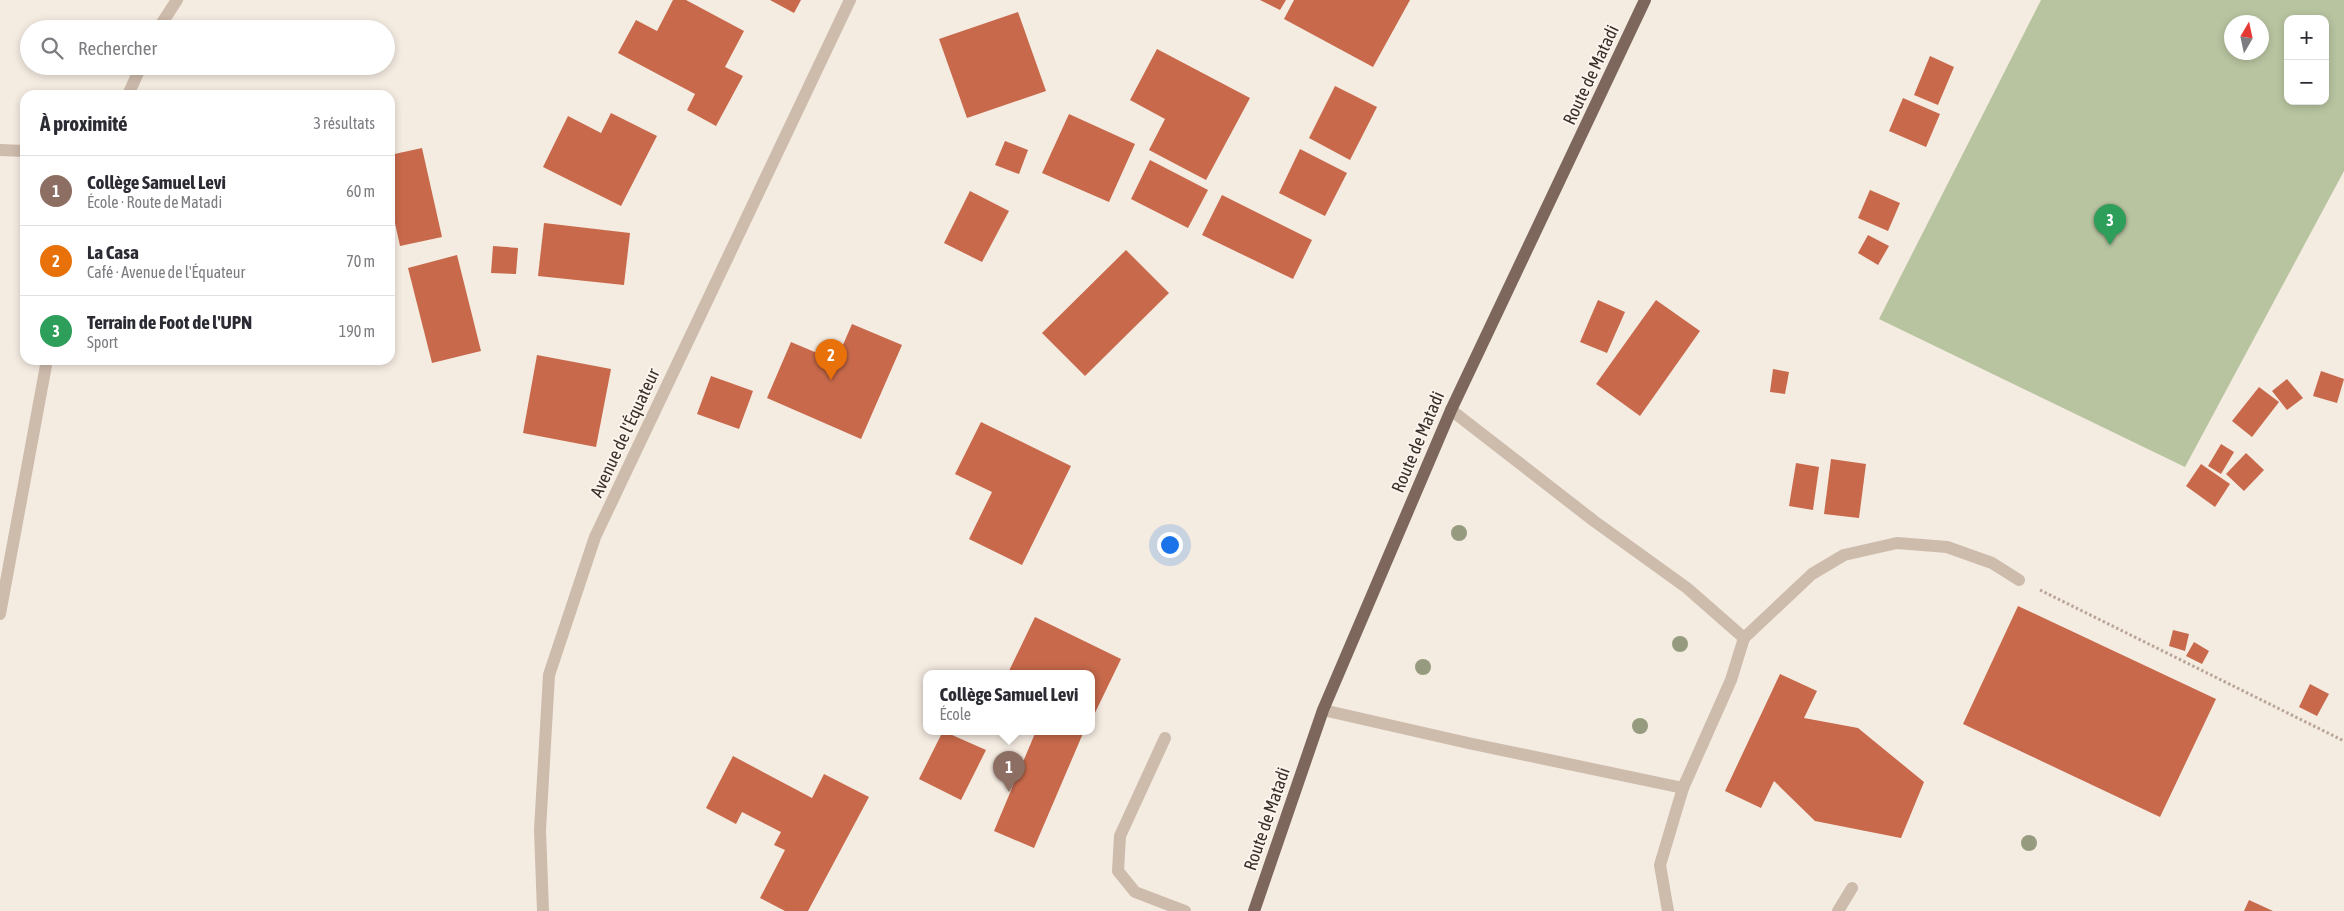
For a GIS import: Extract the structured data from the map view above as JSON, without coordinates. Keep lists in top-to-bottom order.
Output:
{
  "streets": {
    "main road": ["Route de Matadi"],
    "street": ["Avenue de l'Équateur"]
  },
  "north": "top",
  "page": {
    "map_buttons": ["+", "−"],
    "search": "Rechercher",
    "heading": ["À proximité", "3 résultats"],
    "list": [
      {
        "mark": "1",
        "name": "Collège Samuel Levi",
        "note": "École · Route de Matadi",
        "value": "60 m"
      },
      {
        "mark": "2",
        "name": "La Casa",
        "note": "Café · Avenue de l'Équateur",
        "value": "70 m"
      },
      {
        "mark": "3",
        "name": "Terrain de Foot de l'UPN",
        "note": "Sport",
        "value": "190 m"
      }
    ],
    "pins": ["3", "2", "1"],
    "popup": ["Collège Samuel Levi", "École"]
  }
}
